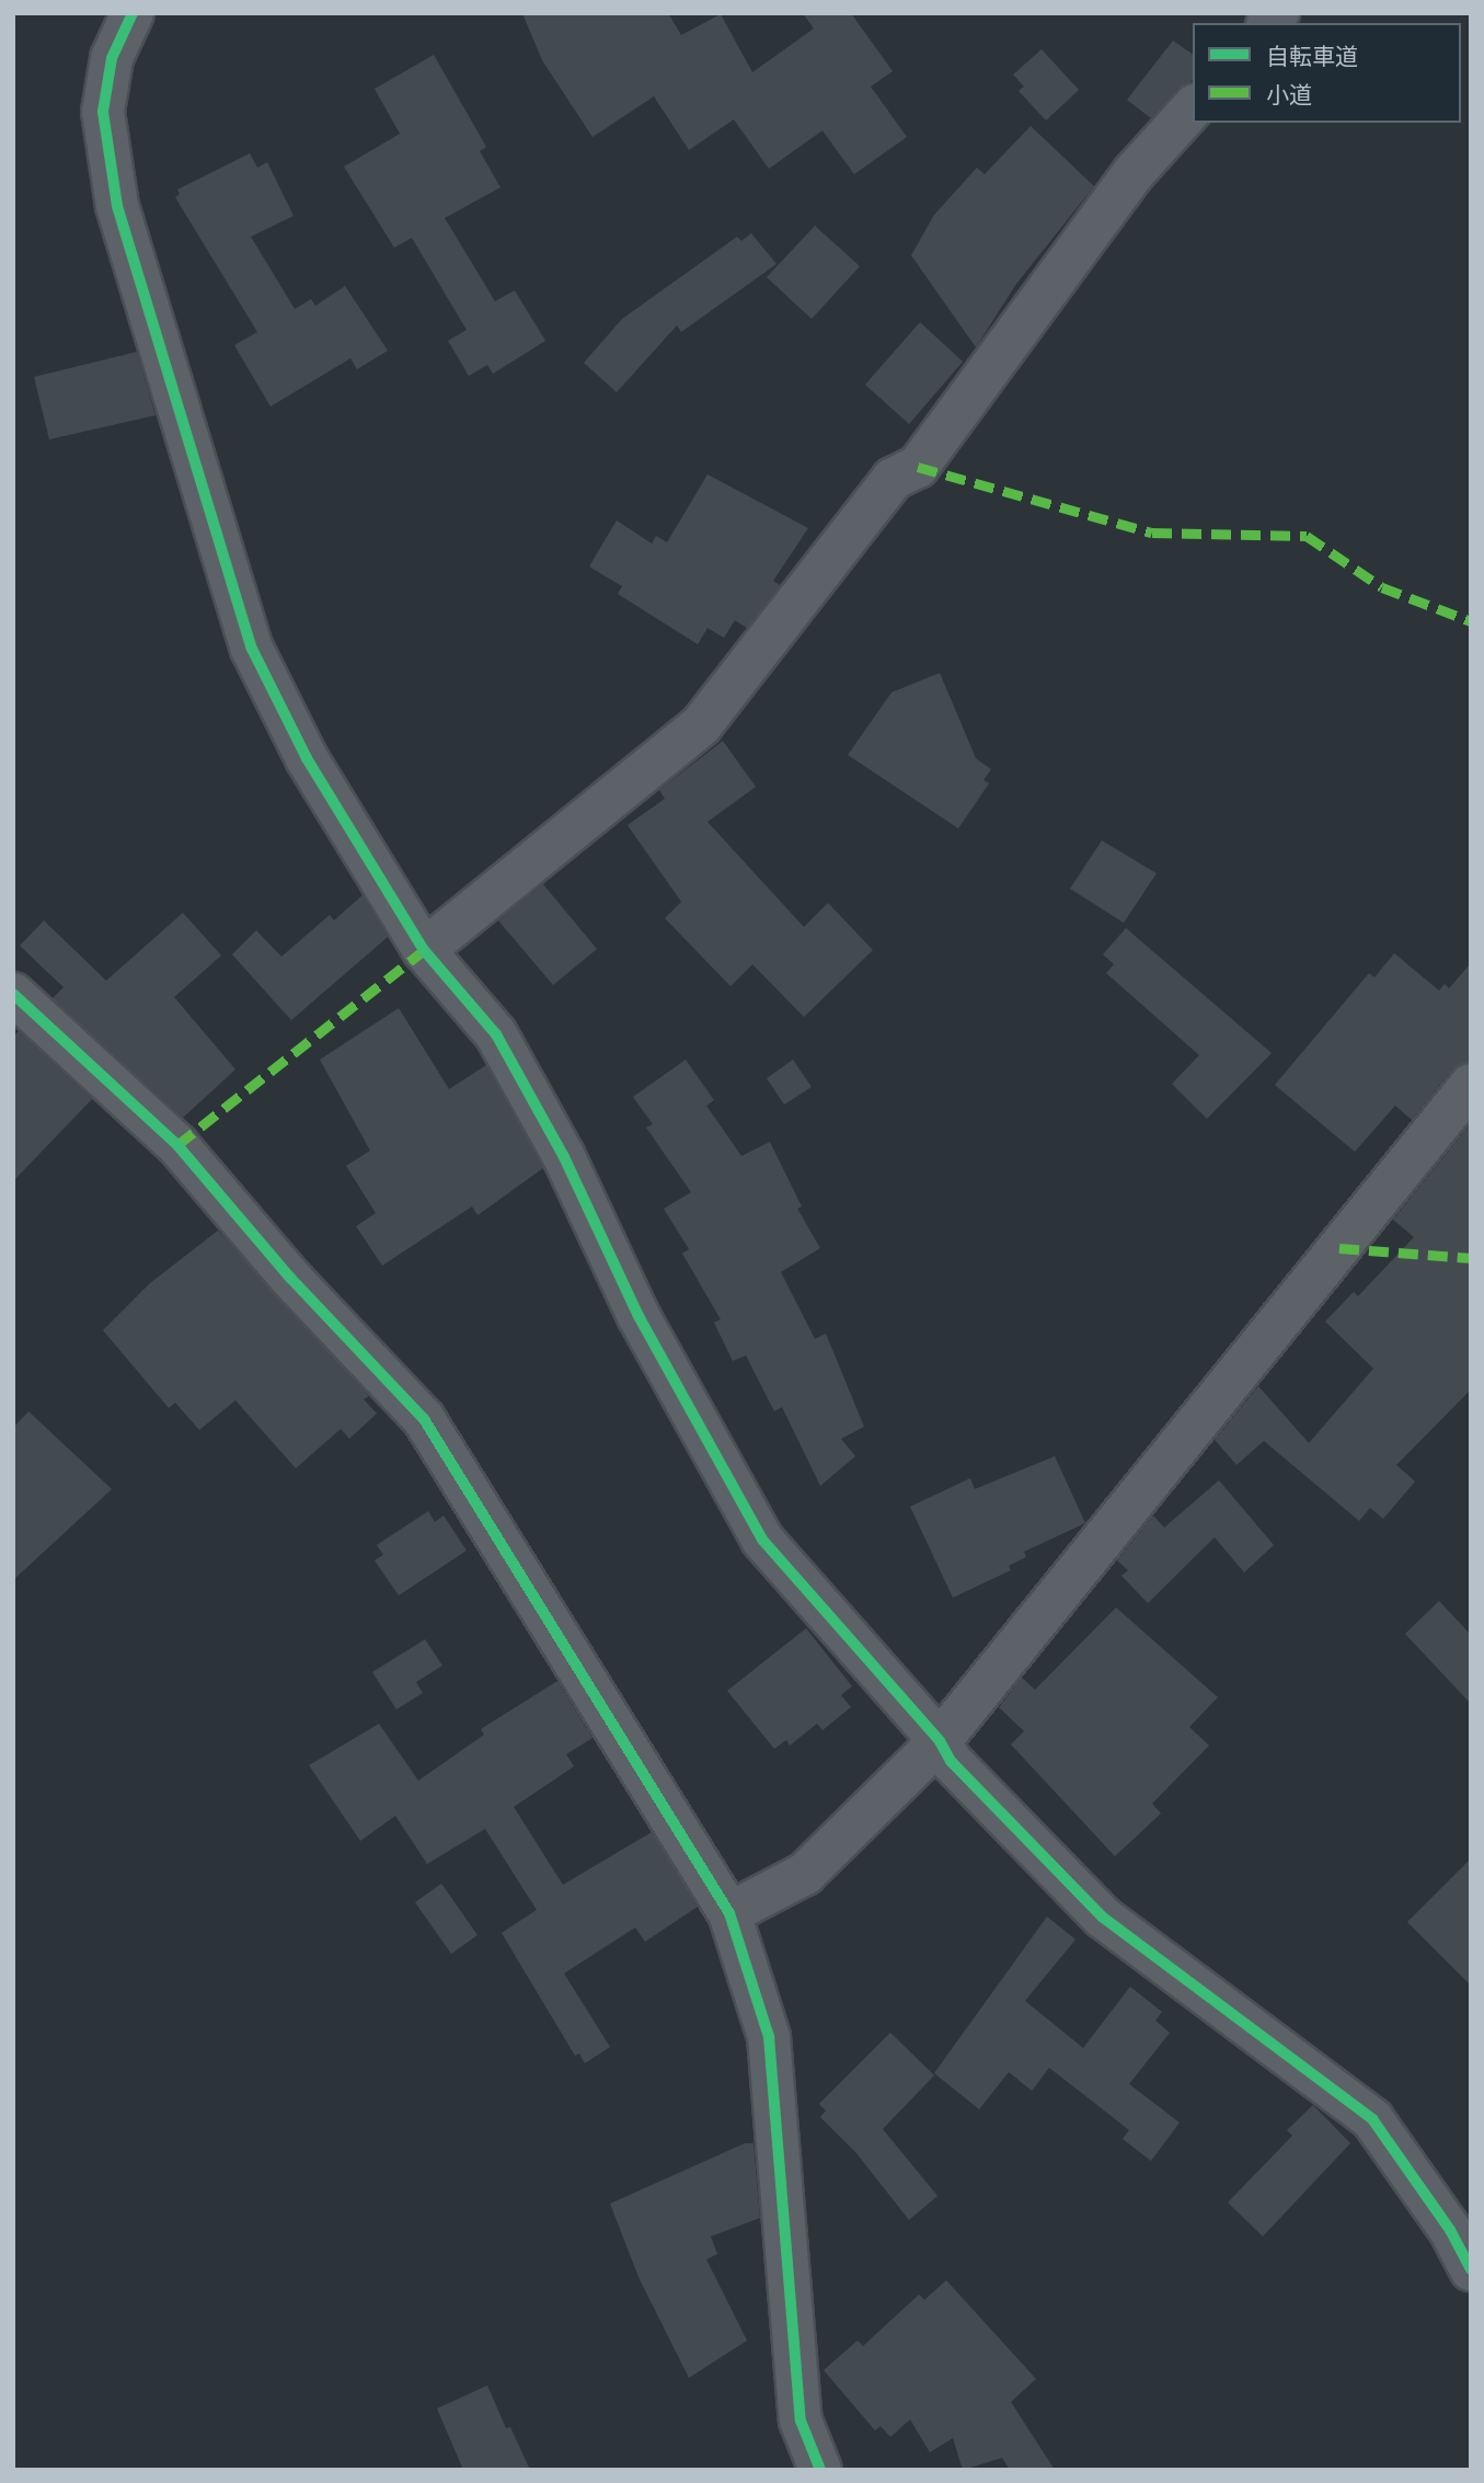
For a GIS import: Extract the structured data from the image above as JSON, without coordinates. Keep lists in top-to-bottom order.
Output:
{
  "legend": ["自転車道", "小道"]
}
